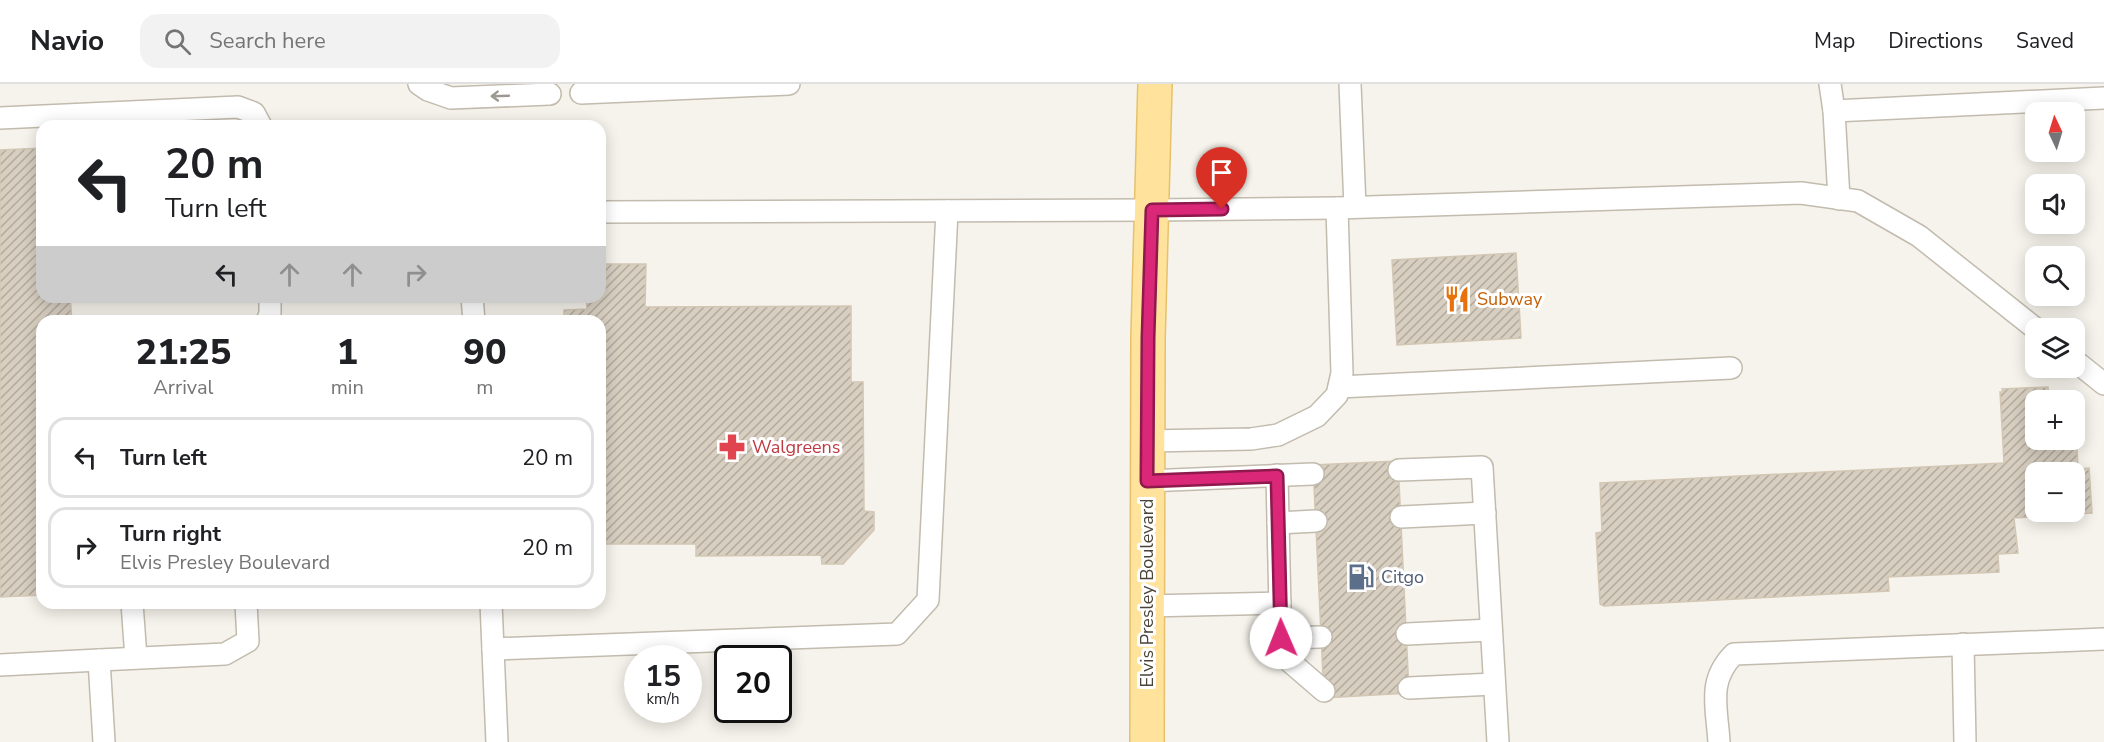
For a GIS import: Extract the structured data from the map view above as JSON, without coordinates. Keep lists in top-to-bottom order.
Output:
{
  "streets": {
    "main road": ["Elvis Presley Boulevard"]
  },
  "places": {
    "restaurant": ["Subway"],
    "pharmacy": ["Walgreens"],
    "fuel station": ["Citgo"]
  },
  "north": "top",
  "page": {
    "header": "Navio",
    "search": "Search here",
    "nav": ["Map", "Directions", "Saved"],
    "map_buttons": ["+", "−"],
    "turn": ["20 m", "Turn left"],
    "eta": [
      "21:25",
      "Arrival",
      "1",
      "min",
      "90",
      "m"
    ],
    "list": [
      {
        "name": "Turn left",
        "value": "20 m"
      },
      {
        "name": "Turn right",
        "note": "Elvis Presley Boulevard",
        "value": "20 m"
      }
    ],
    "speed": "15 km/h",
    "limit": "20"
  }
}
